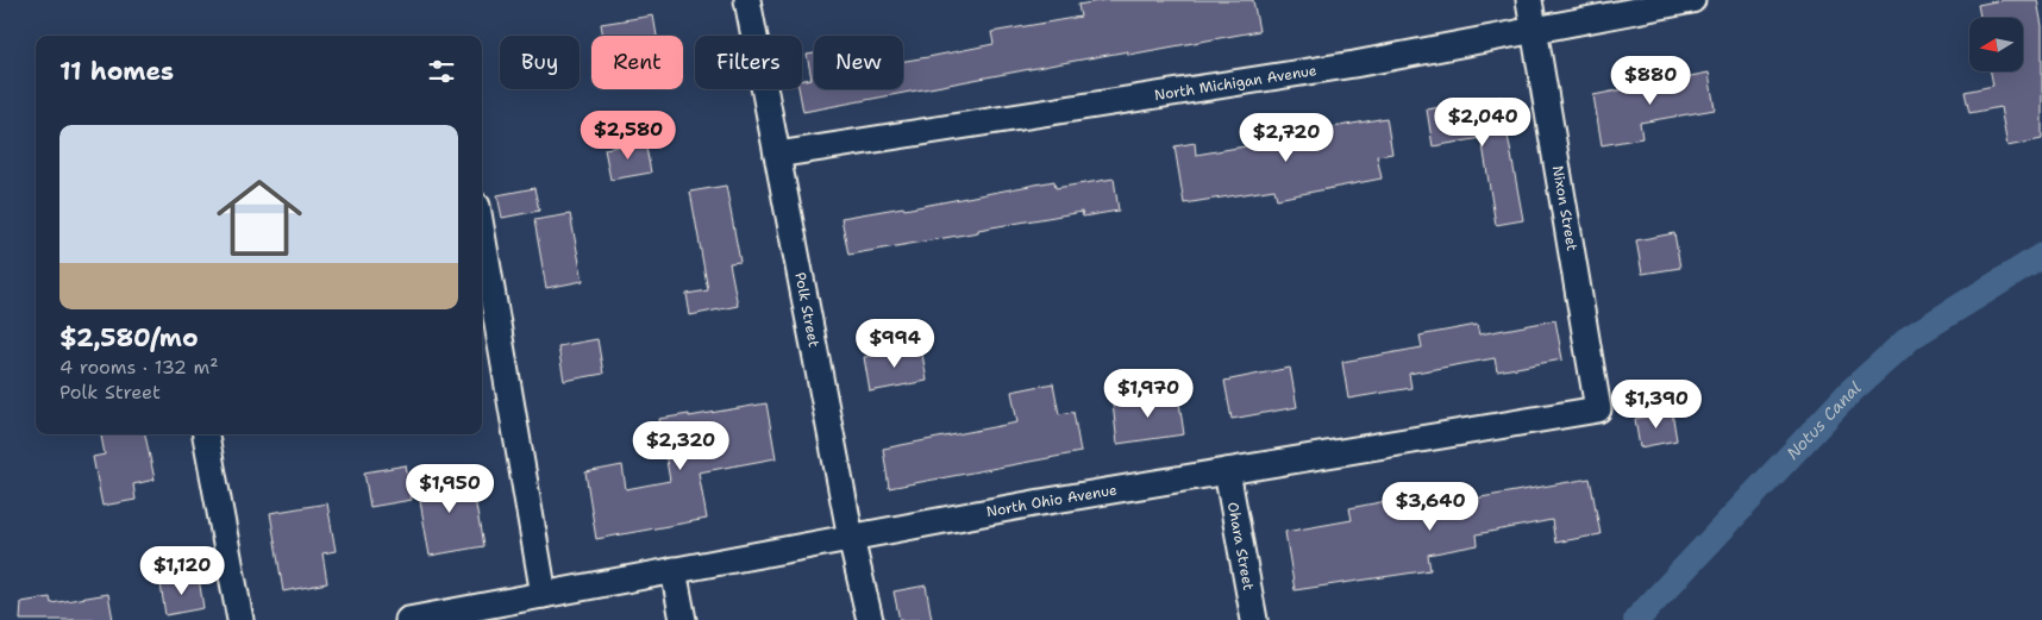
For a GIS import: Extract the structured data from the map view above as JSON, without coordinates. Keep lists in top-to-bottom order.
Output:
{
  "streets": {
    "street": [
      "North Michigan Avenue",
      "Nixon Street",
      "Polk Street",
      "North Ohio Avenue",
      "Ohara Street"
    ]
  },
  "crossings": [
    ["North Michigan Avenue", "Nixon Street"],
    ["North Michigan Avenue", "Polk Street"],
    ["Nixon Street", "North Ohio Avenue"],
    ["Polk Street", "North Ohio Avenue"],
    ["North Ohio Avenue", "Ohara Street"]
  ],
  "water": ["Notus Canal"],
  "north": "left",
  "page": {
    "chip": [
      "Buy",
      "Rent",
      "Filters",
      "New"
    ],
    "heading": "11 homes",
    "price": [
      "$880",
      "$2,040",
      "$2,580",
      "$2,720",
      "$994",
      "$1,970",
      "$1,390",
      "$2,320",
      "$1,950",
      "$3,640",
      "$1,120"
    ],
    "list": [
      {
        "name": "$2,580/mo",
        "note": "4 rooms · 132 m² · Polk Street"
      }
    ]
  }
}
